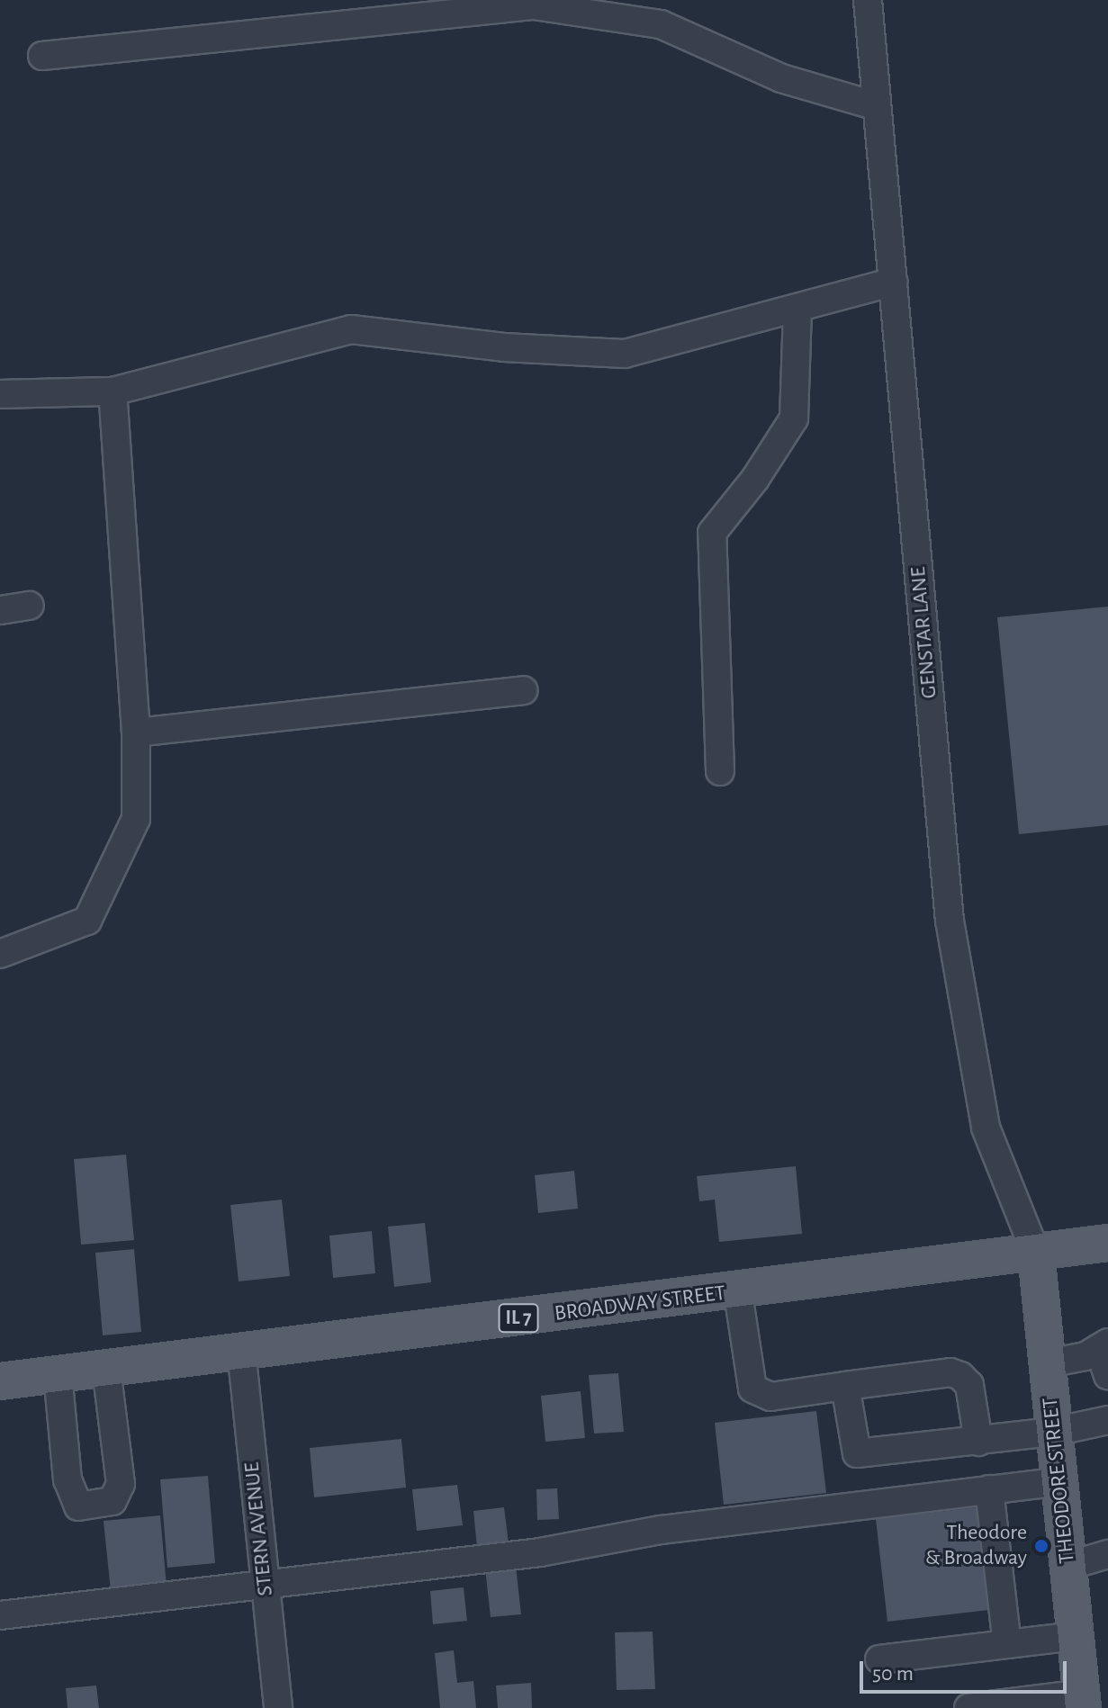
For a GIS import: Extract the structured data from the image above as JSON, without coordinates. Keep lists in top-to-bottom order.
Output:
{
  "streets": {
    "main road": ["BROADWAY STREET", "IL 7", "THEODORE STREET"],
    "street": ["GENSTAR LANE", "STERN AVENUE"]
  },
  "crossings": [
    ["GENSTAR LANE", "BROADWAY STREET"],
    ["GENSTAR LANE", "THEODORE STREET"],
    ["BROADWAY STREET", "THEODORE STREET"],
    ["BROADWAY STREET", "STERN AVENUE"]
  ],
  "places": ["Theodore & Broadway"],
  "scale_bar": "50 m"
}
